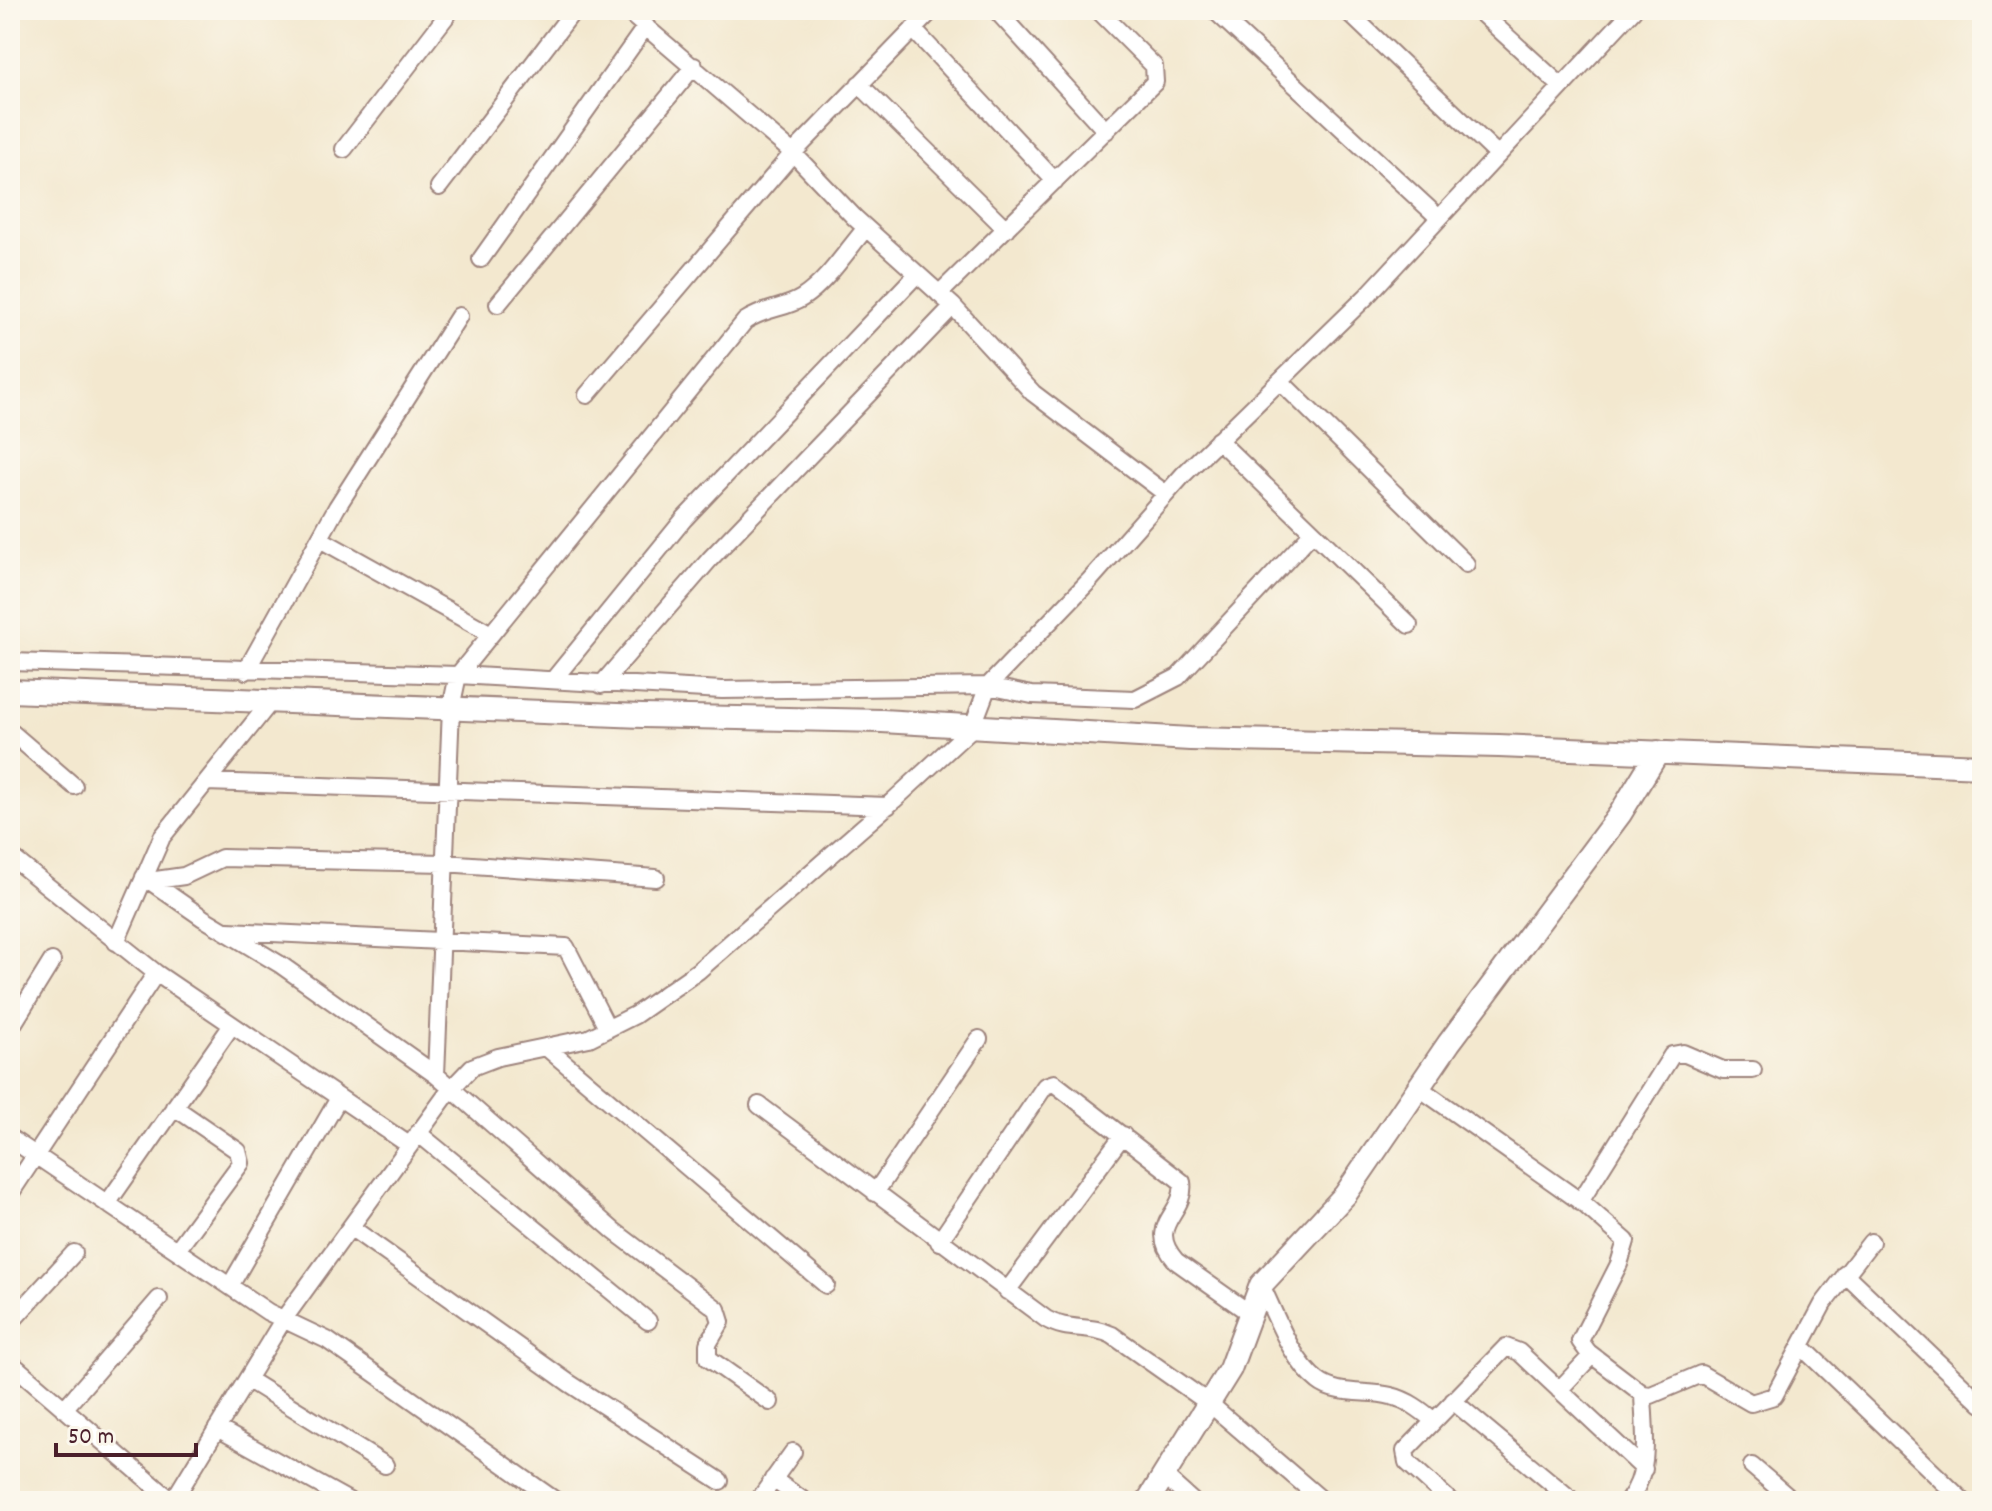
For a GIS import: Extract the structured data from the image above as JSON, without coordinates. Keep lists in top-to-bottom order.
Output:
{
  "scale_bar": "50 m"
}
